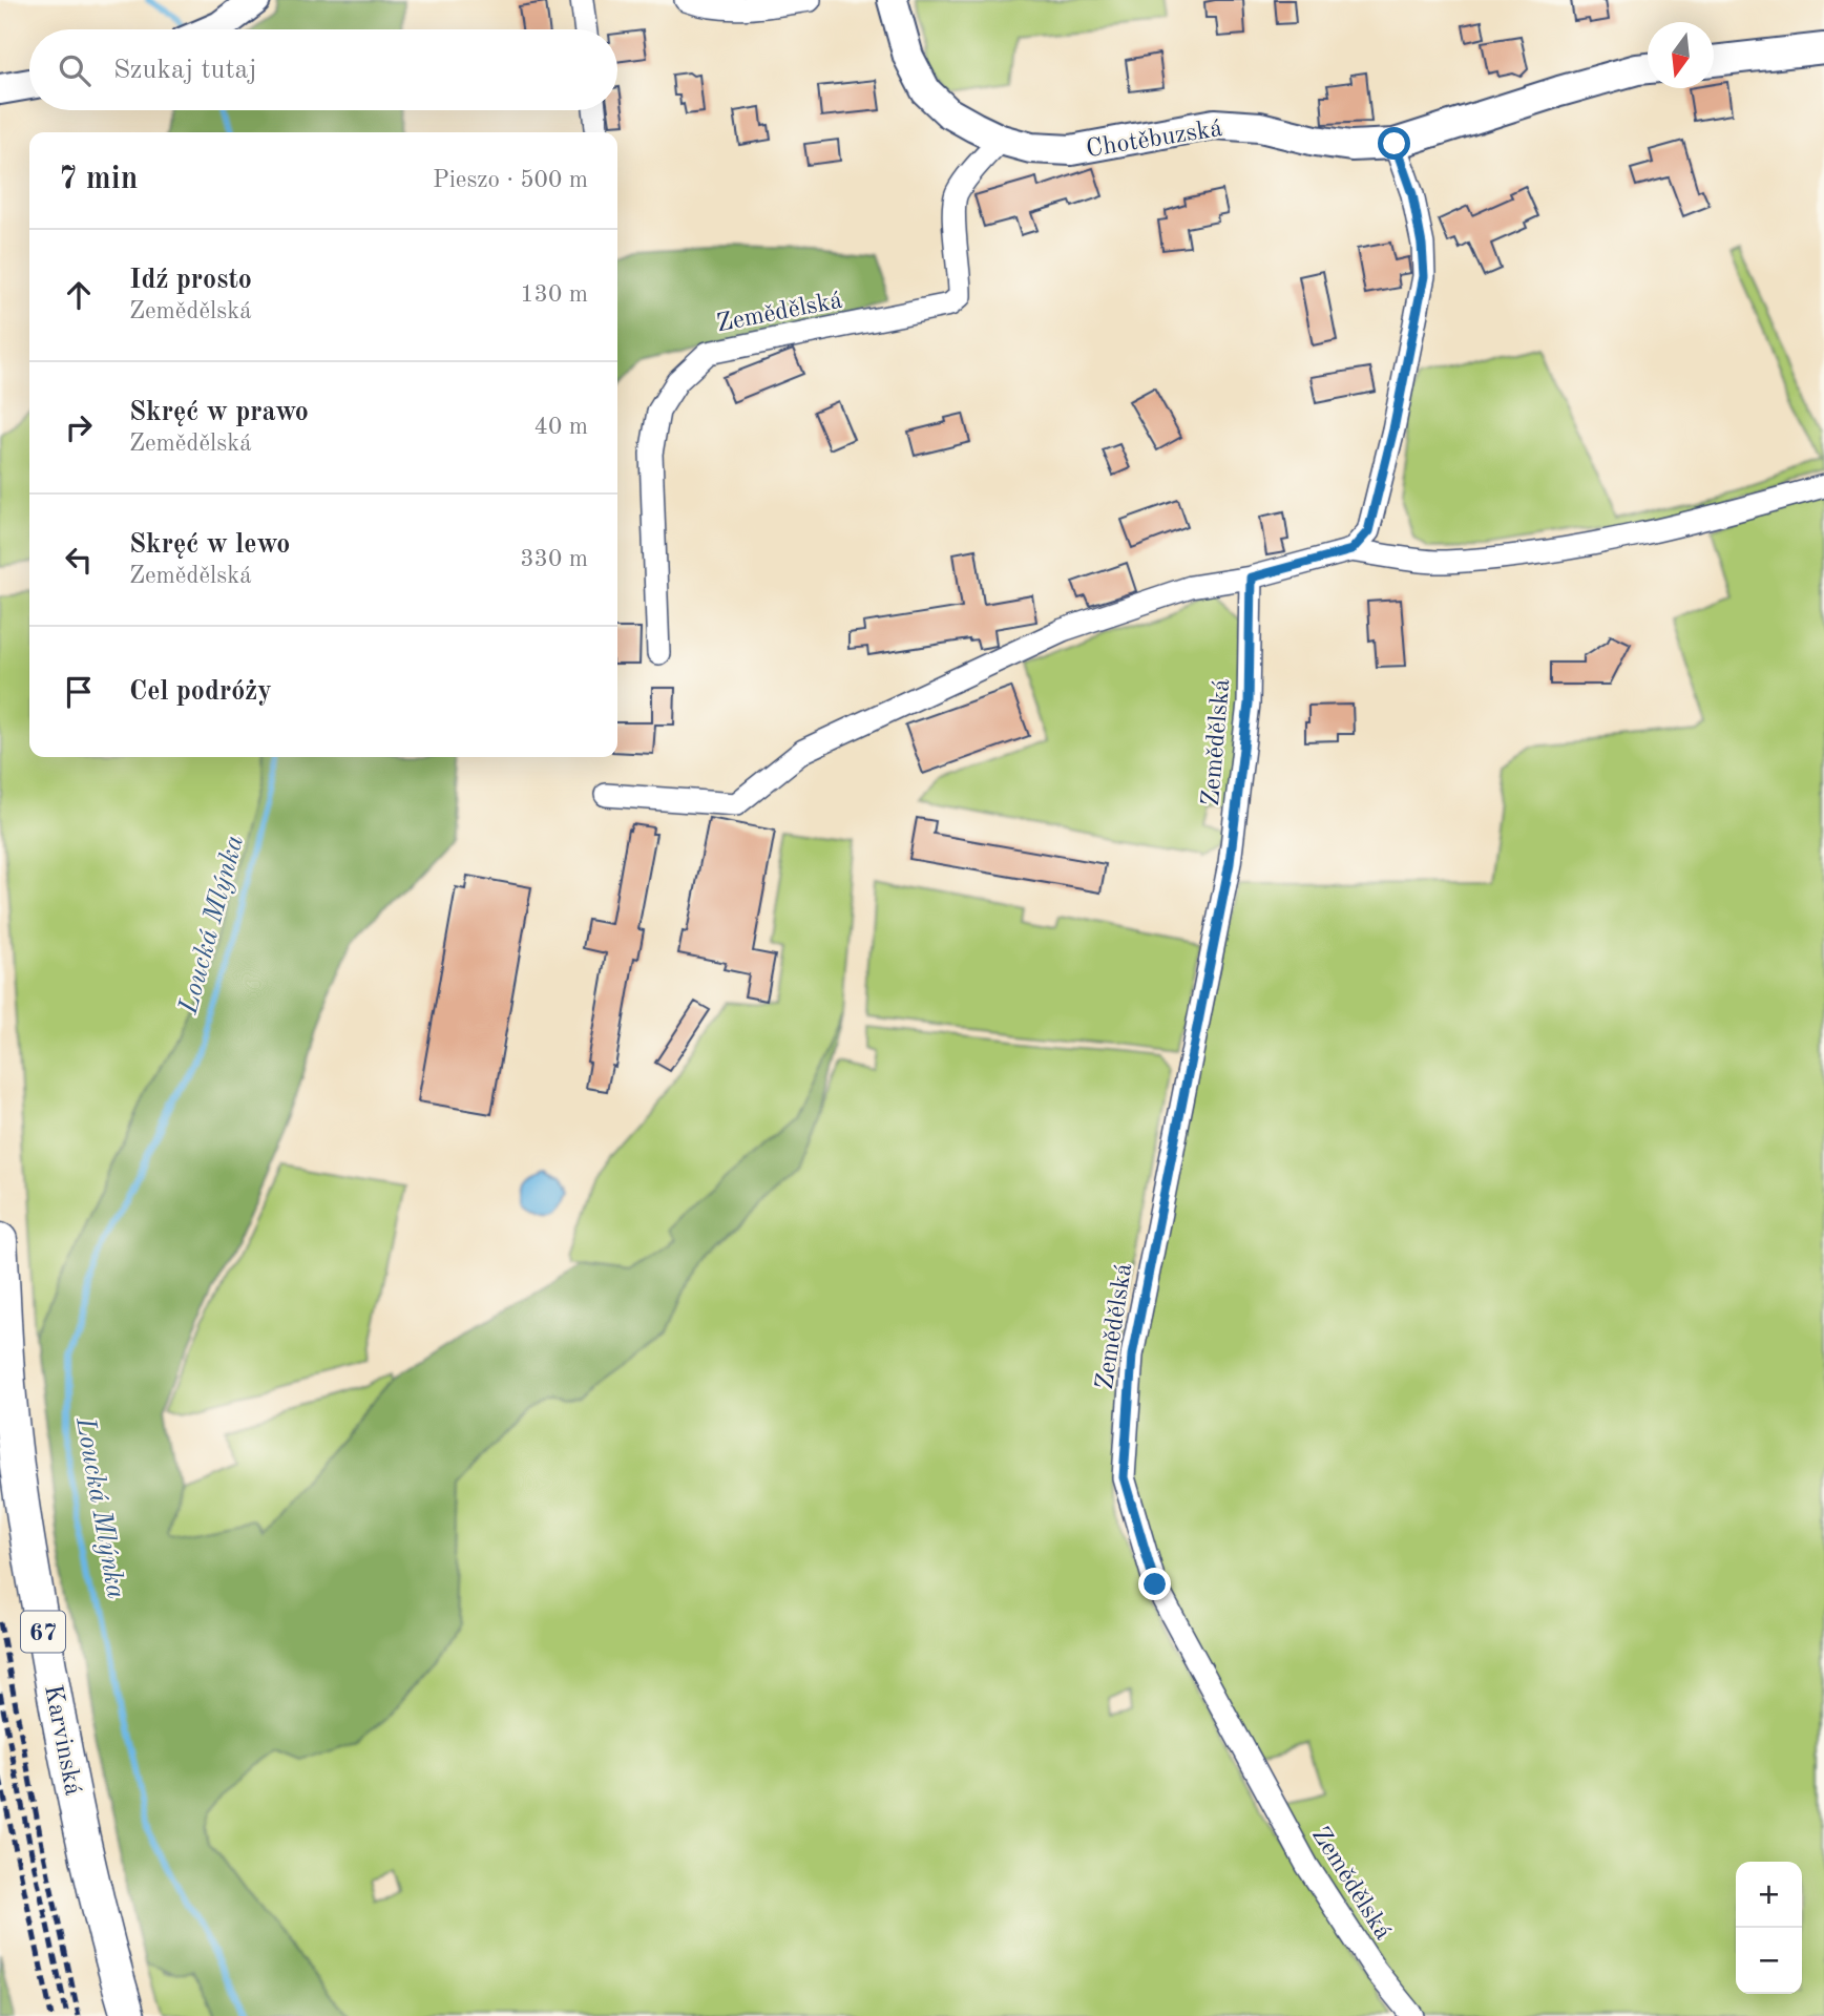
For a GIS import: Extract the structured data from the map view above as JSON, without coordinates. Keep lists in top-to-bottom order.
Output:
{
  "streets": {
    "main road": ["67", "Karvinská"],
    "street": ["Chotěbuzská", "Zemědělská"]
  },
  "crossings": [
    ["Chotěbuzská", "Zemědělská"]
  ],
  "water": ["Loucká Mlýnka"],
  "north": "bottom",
  "page": {
    "search": "Szukaj tutaj",
    "heading": ["7 min", "Pieszo · 500 m"],
    "list": [
      ["Idź prosto", "Zemědělská", "130 m"],
      ["Skręć w prawo", "Zemědělská", "40 m"],
      ["Skręć w lewo", "Zemědělská", "330 m"],
      "Cel podróży"
    ],
    "map_buttons": ["+", "−"]
  }
}
